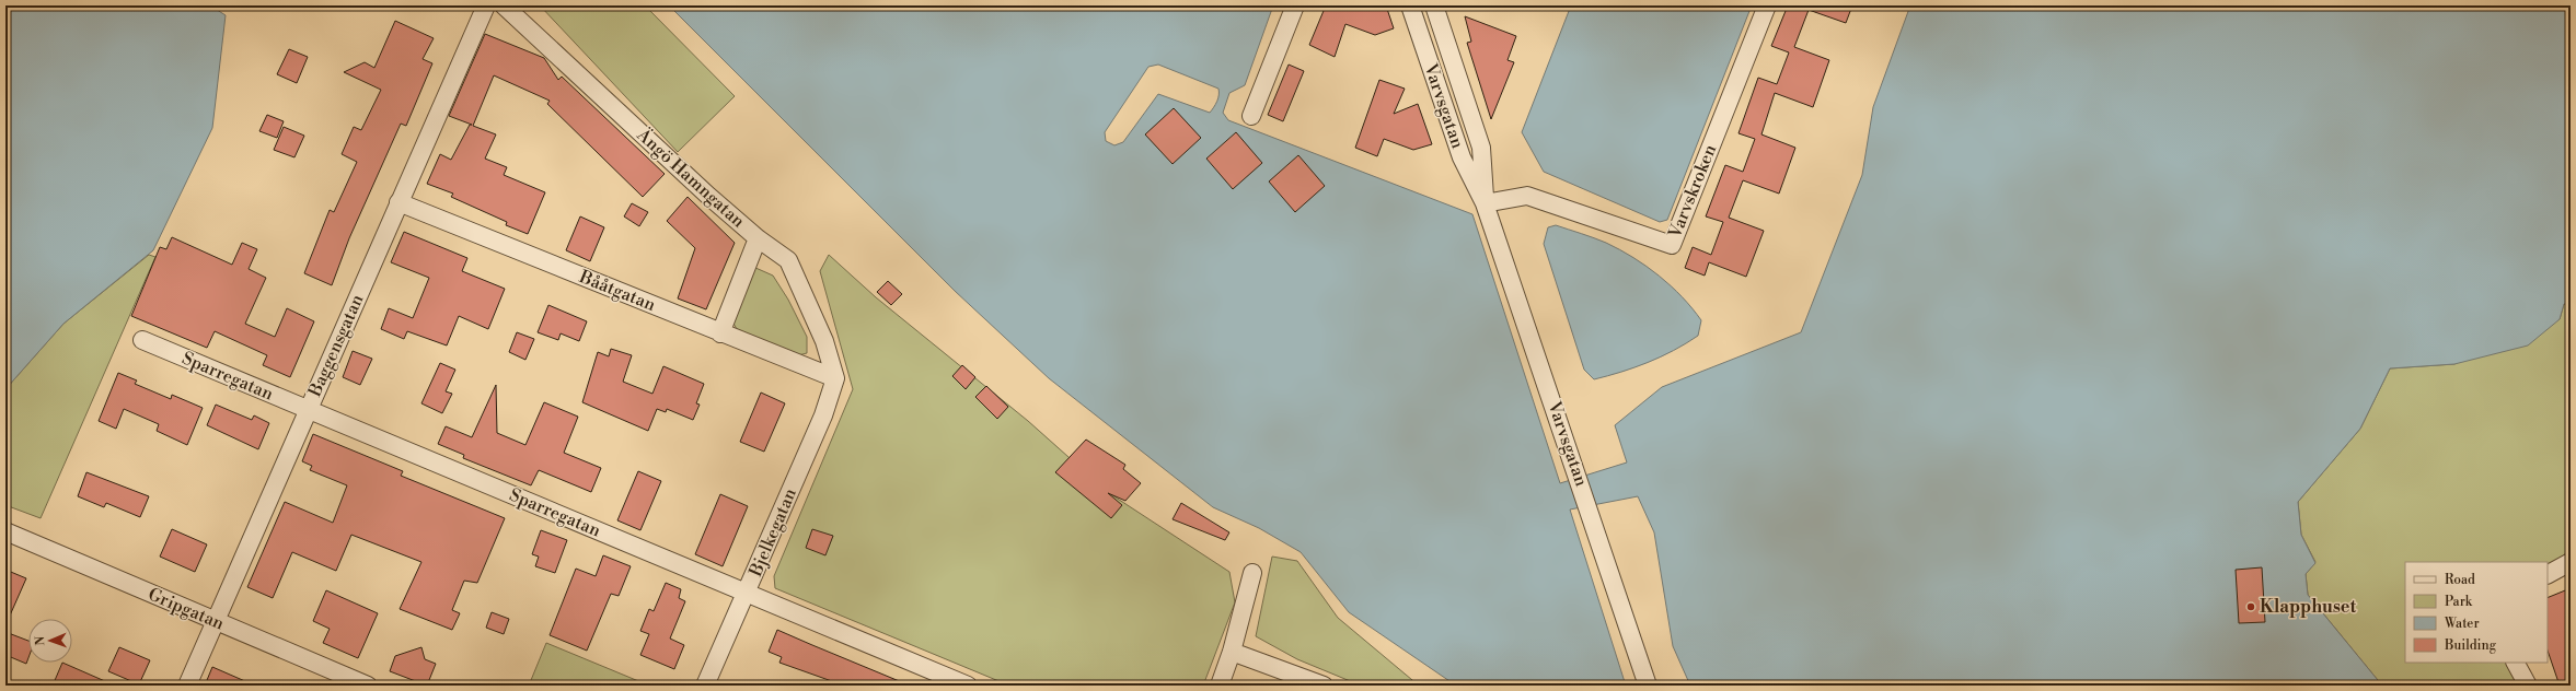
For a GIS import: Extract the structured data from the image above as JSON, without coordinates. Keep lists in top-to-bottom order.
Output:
{
  "streets": {
    "street": [
      "Varvsgatan",
      "Ängö Hamngatan",
      "Varvskroken",
      "Bååtgatan",
      "Baggensgatan",
      "Sparregatan",
      "Bjelkegatan",
      "Gripgatan"
    ]
  },
  "crossings": [
    ["Varvsgatan", "Varvskroken"],
    ["Ängö Hamngatan", "Bååtgatan"],
    ["Ängö Hamngatan", "Bjelkegatan"],
    ["Bååtgatan", "Baggensgatan"],
    ["Bååtgatan", "Bjelkegatan"],
    ["Baggensgatan", "Sparregatan"],
    ["Baggensgatan", "Gripgatan"],
    ["Sparregatan", "Bjelkegatan"]
  ],
  "places": ["Klapphuset"],
  "legend": [
    "Road",
    "Park",
    "Water",
    "Building"
  ],
  "north": "left"
}
